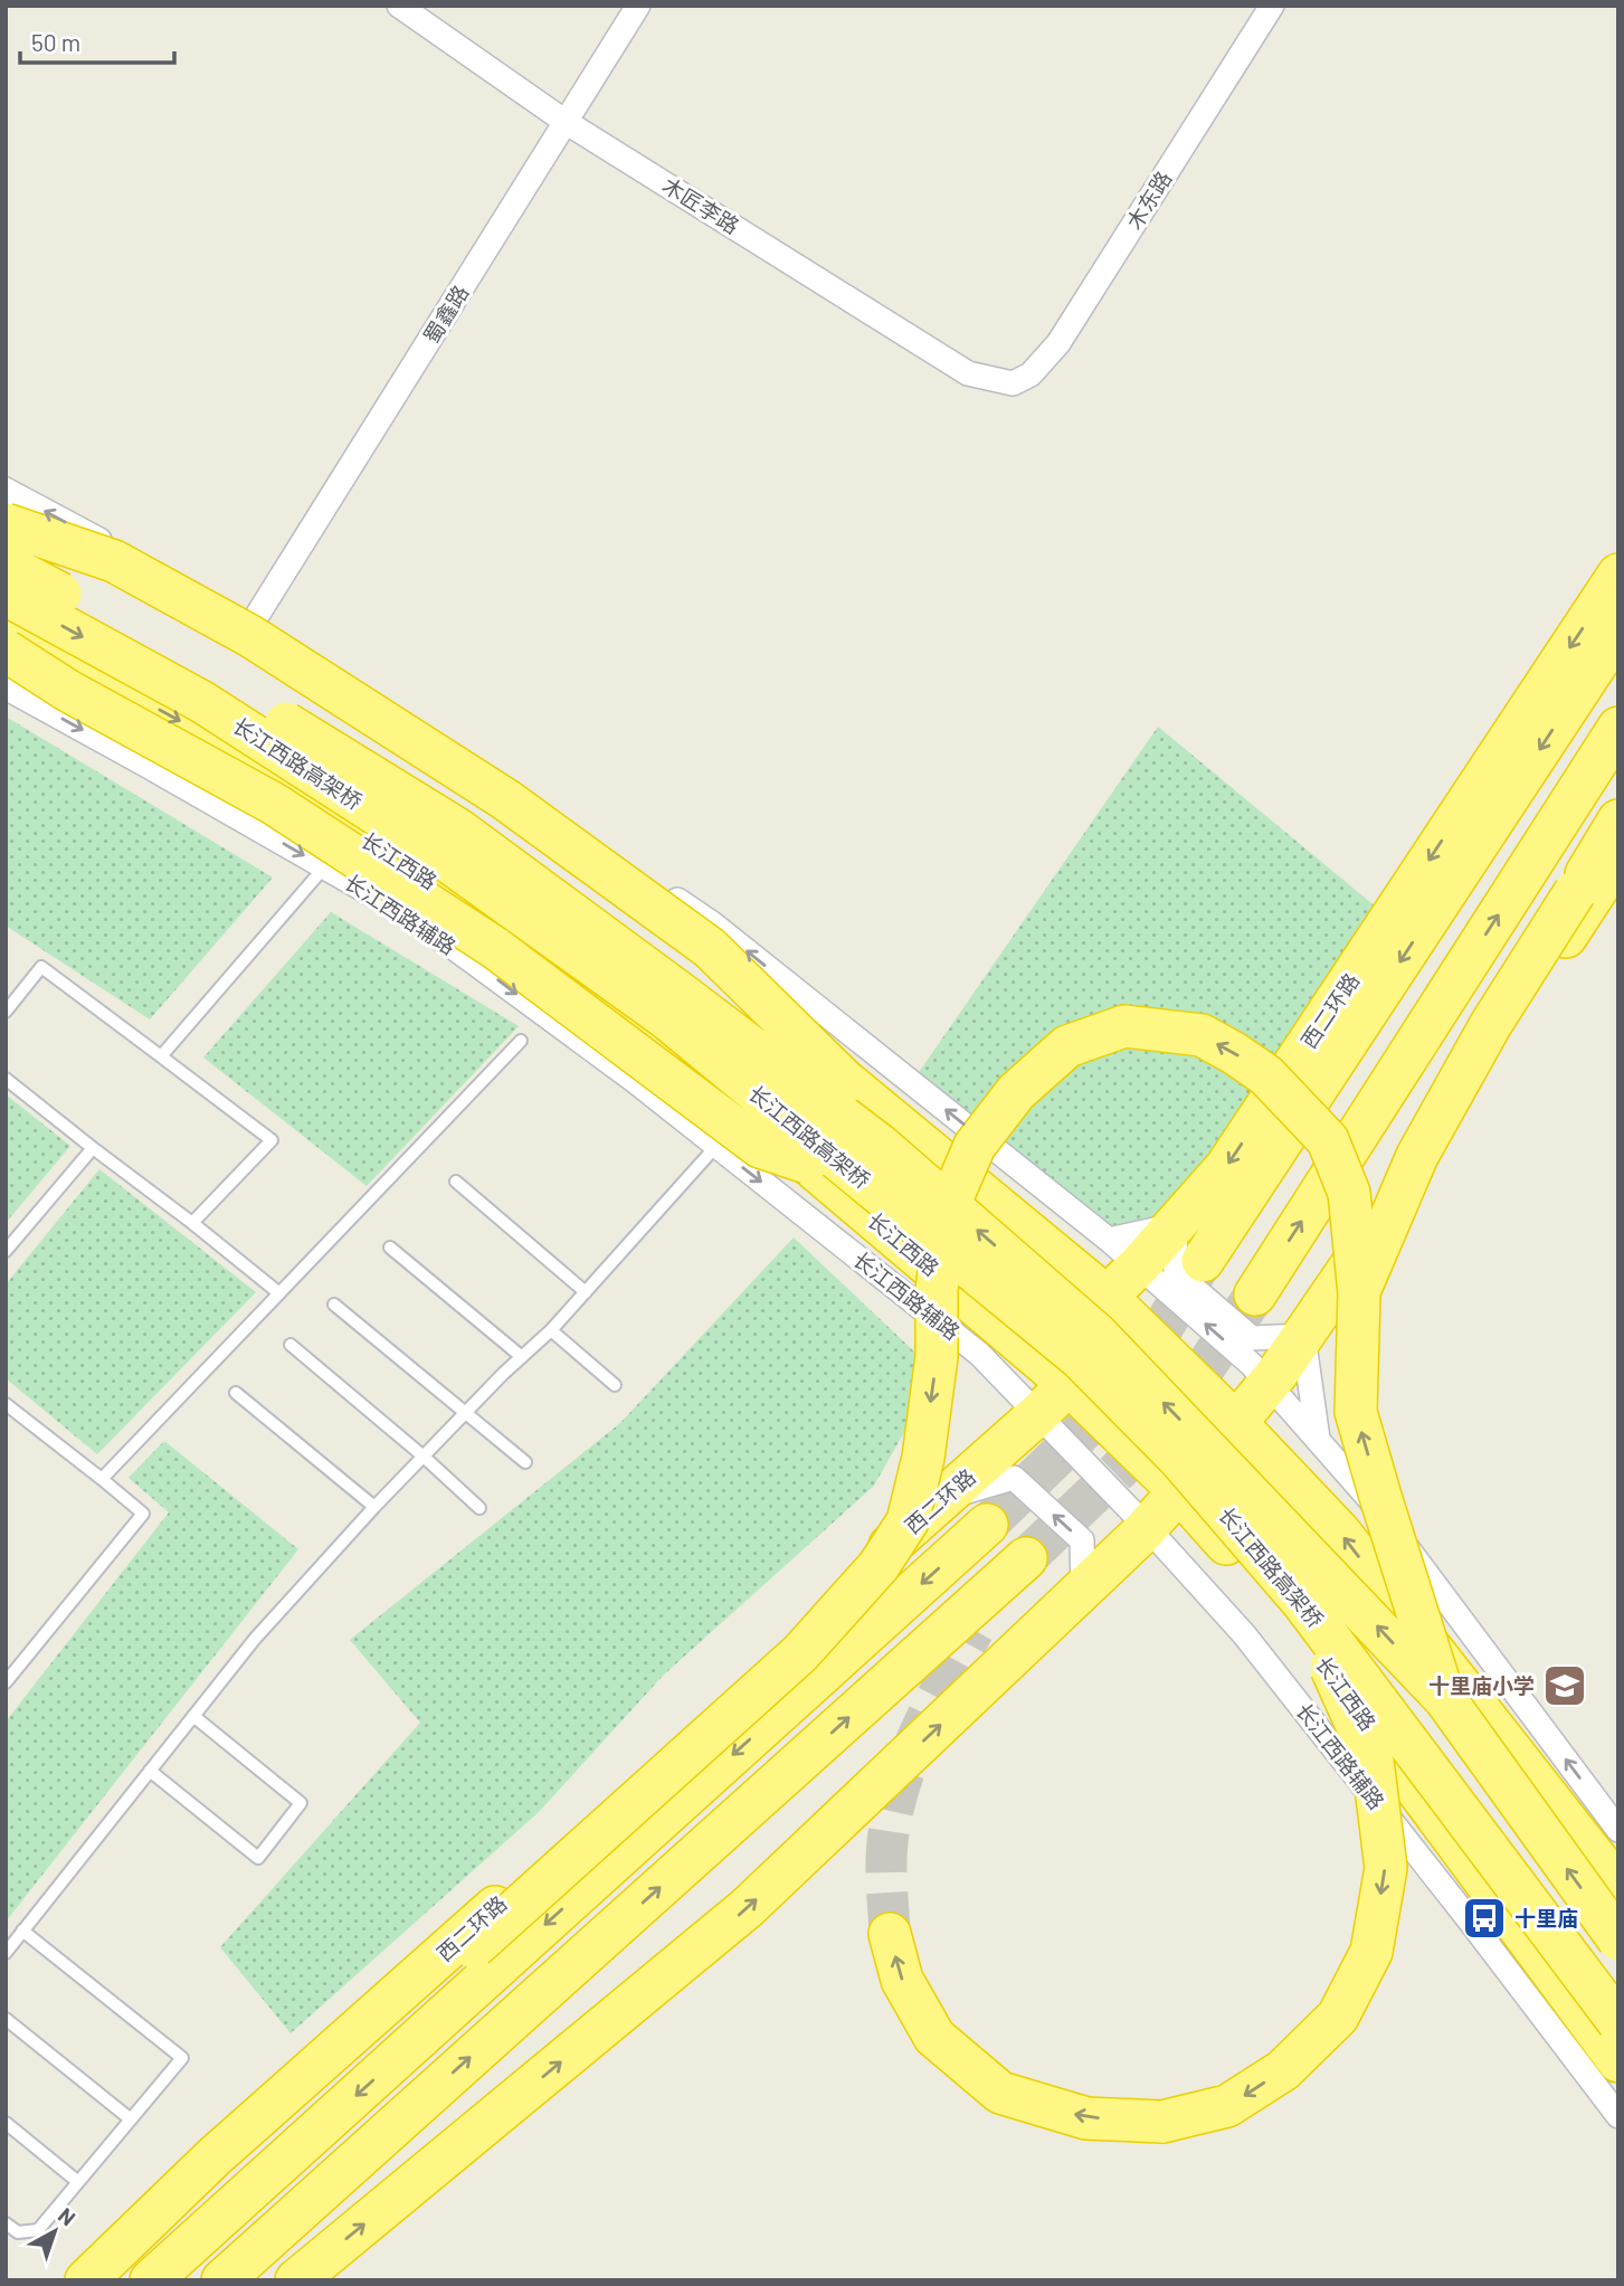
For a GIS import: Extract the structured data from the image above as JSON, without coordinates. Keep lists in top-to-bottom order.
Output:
{
  "streets": {
    "highway": ["长江西路高架桥", "长江西路", "西二环路"],
    "street": [
      "木东路",
      "木匠李路",
      "蜀鑫路",
      "长江西路辅路"
    ]
  },
  "crossings": [
    ["木东路", "木匠李路"],
    ["木匠李路", "蜀鑫路"],
    ["长江西路", "西二环路"],
    ["长江西路辅路", "西二环路"]
  ],
  "places": {
    "school or university": ["十里庙小学"],
    "bus stop": ["十里庙"]
  },
  "scale_bar": "50 m",
  "north": "top right"
}
